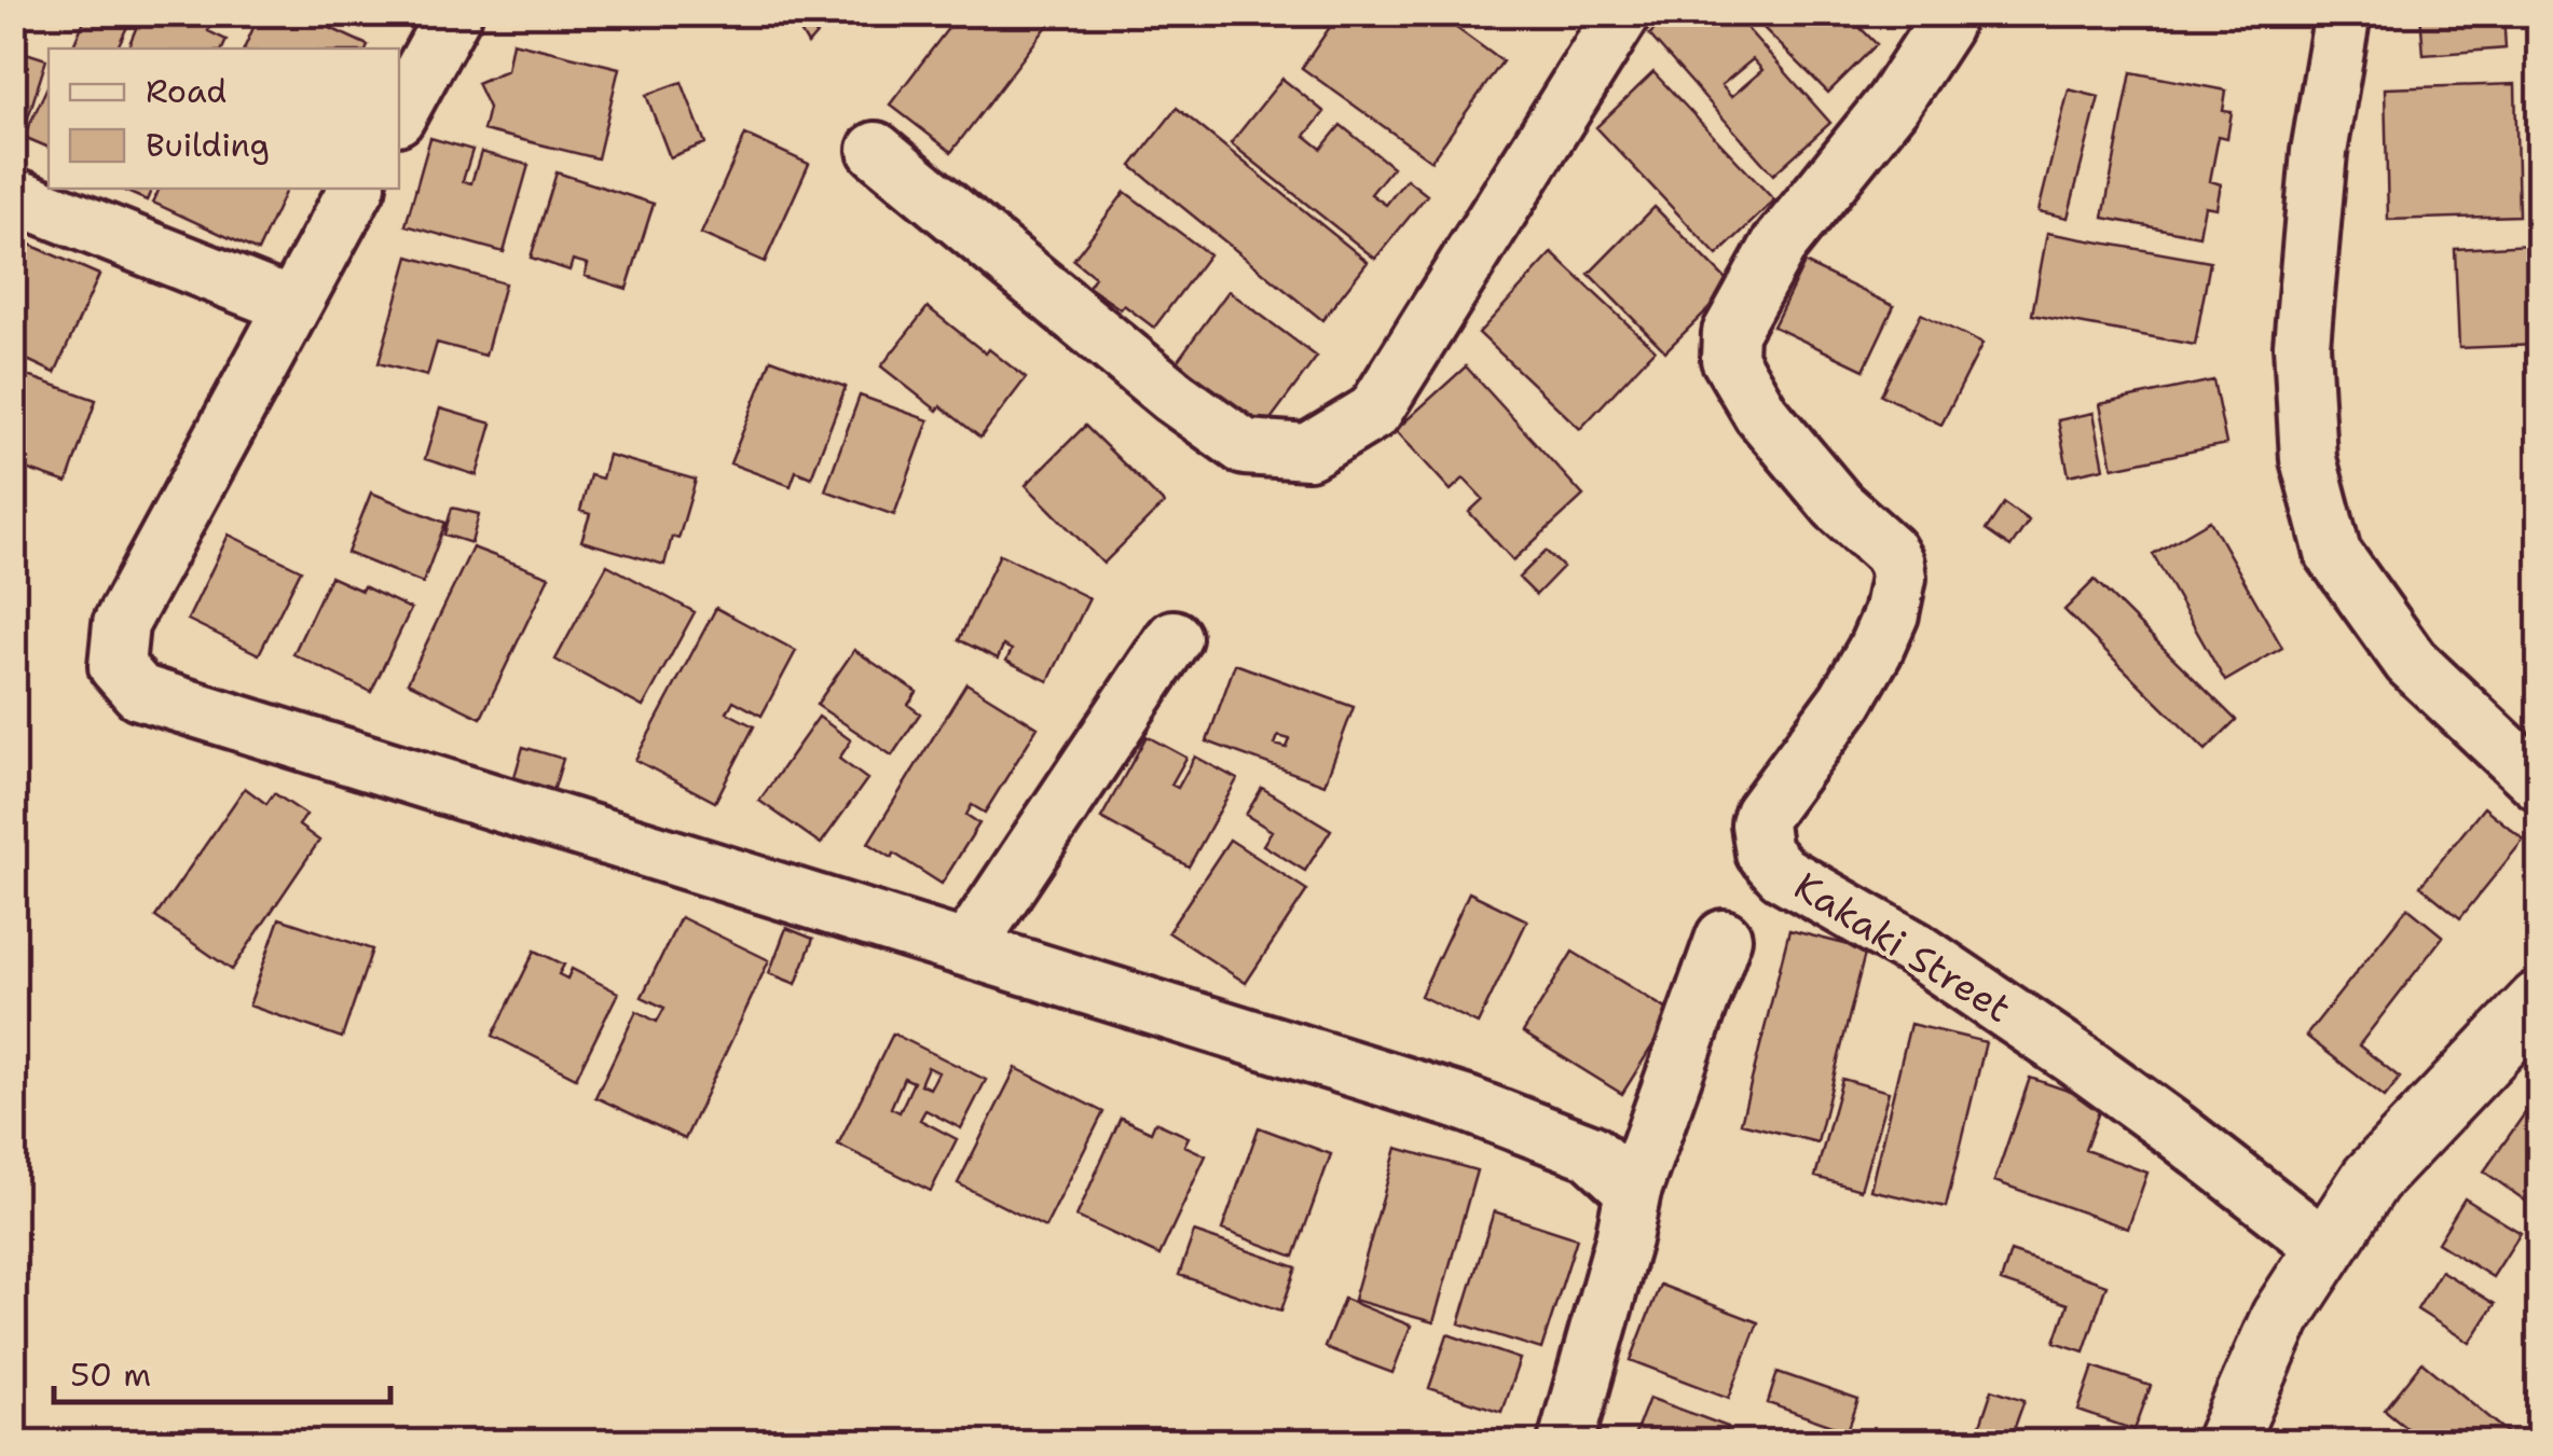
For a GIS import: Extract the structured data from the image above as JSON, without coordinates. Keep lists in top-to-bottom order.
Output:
{
  "streets": {
    "street": ["Kakaki Street"]
  },
  "legend": ["Road", "Building"],
  "scale_bar": "50 m"
}
